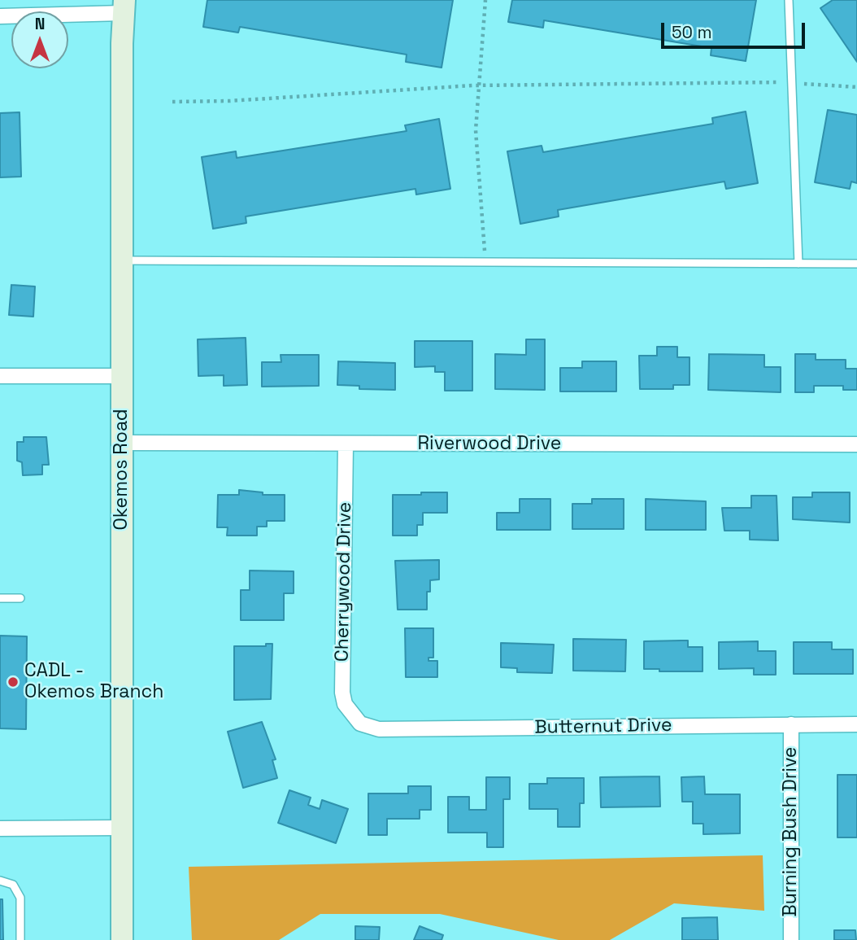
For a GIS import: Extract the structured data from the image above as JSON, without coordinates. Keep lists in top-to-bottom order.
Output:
{
  "streets": {
    "main road": ["Okemos Road"],
    "street": [
      "Riverwood Drive",
      "Cherrywood Drive",
      "Butternut Drive",
      "Burning Bush Drive"
    ]
  },
  "crossings": [
    ["Riverwood Drive", "Okemos Road"],
    ["Riverwood Drive", "Cherrywood Drive"],
    ["Cherrywood Drive", "Butternut Drive"],
    ["Butternut Drive", "Burning Bush Drive"]
  ],
  "places": ["CADL - Okemos Branch"],
  "scale_bar": "50 m",
  "north": "top"
}
